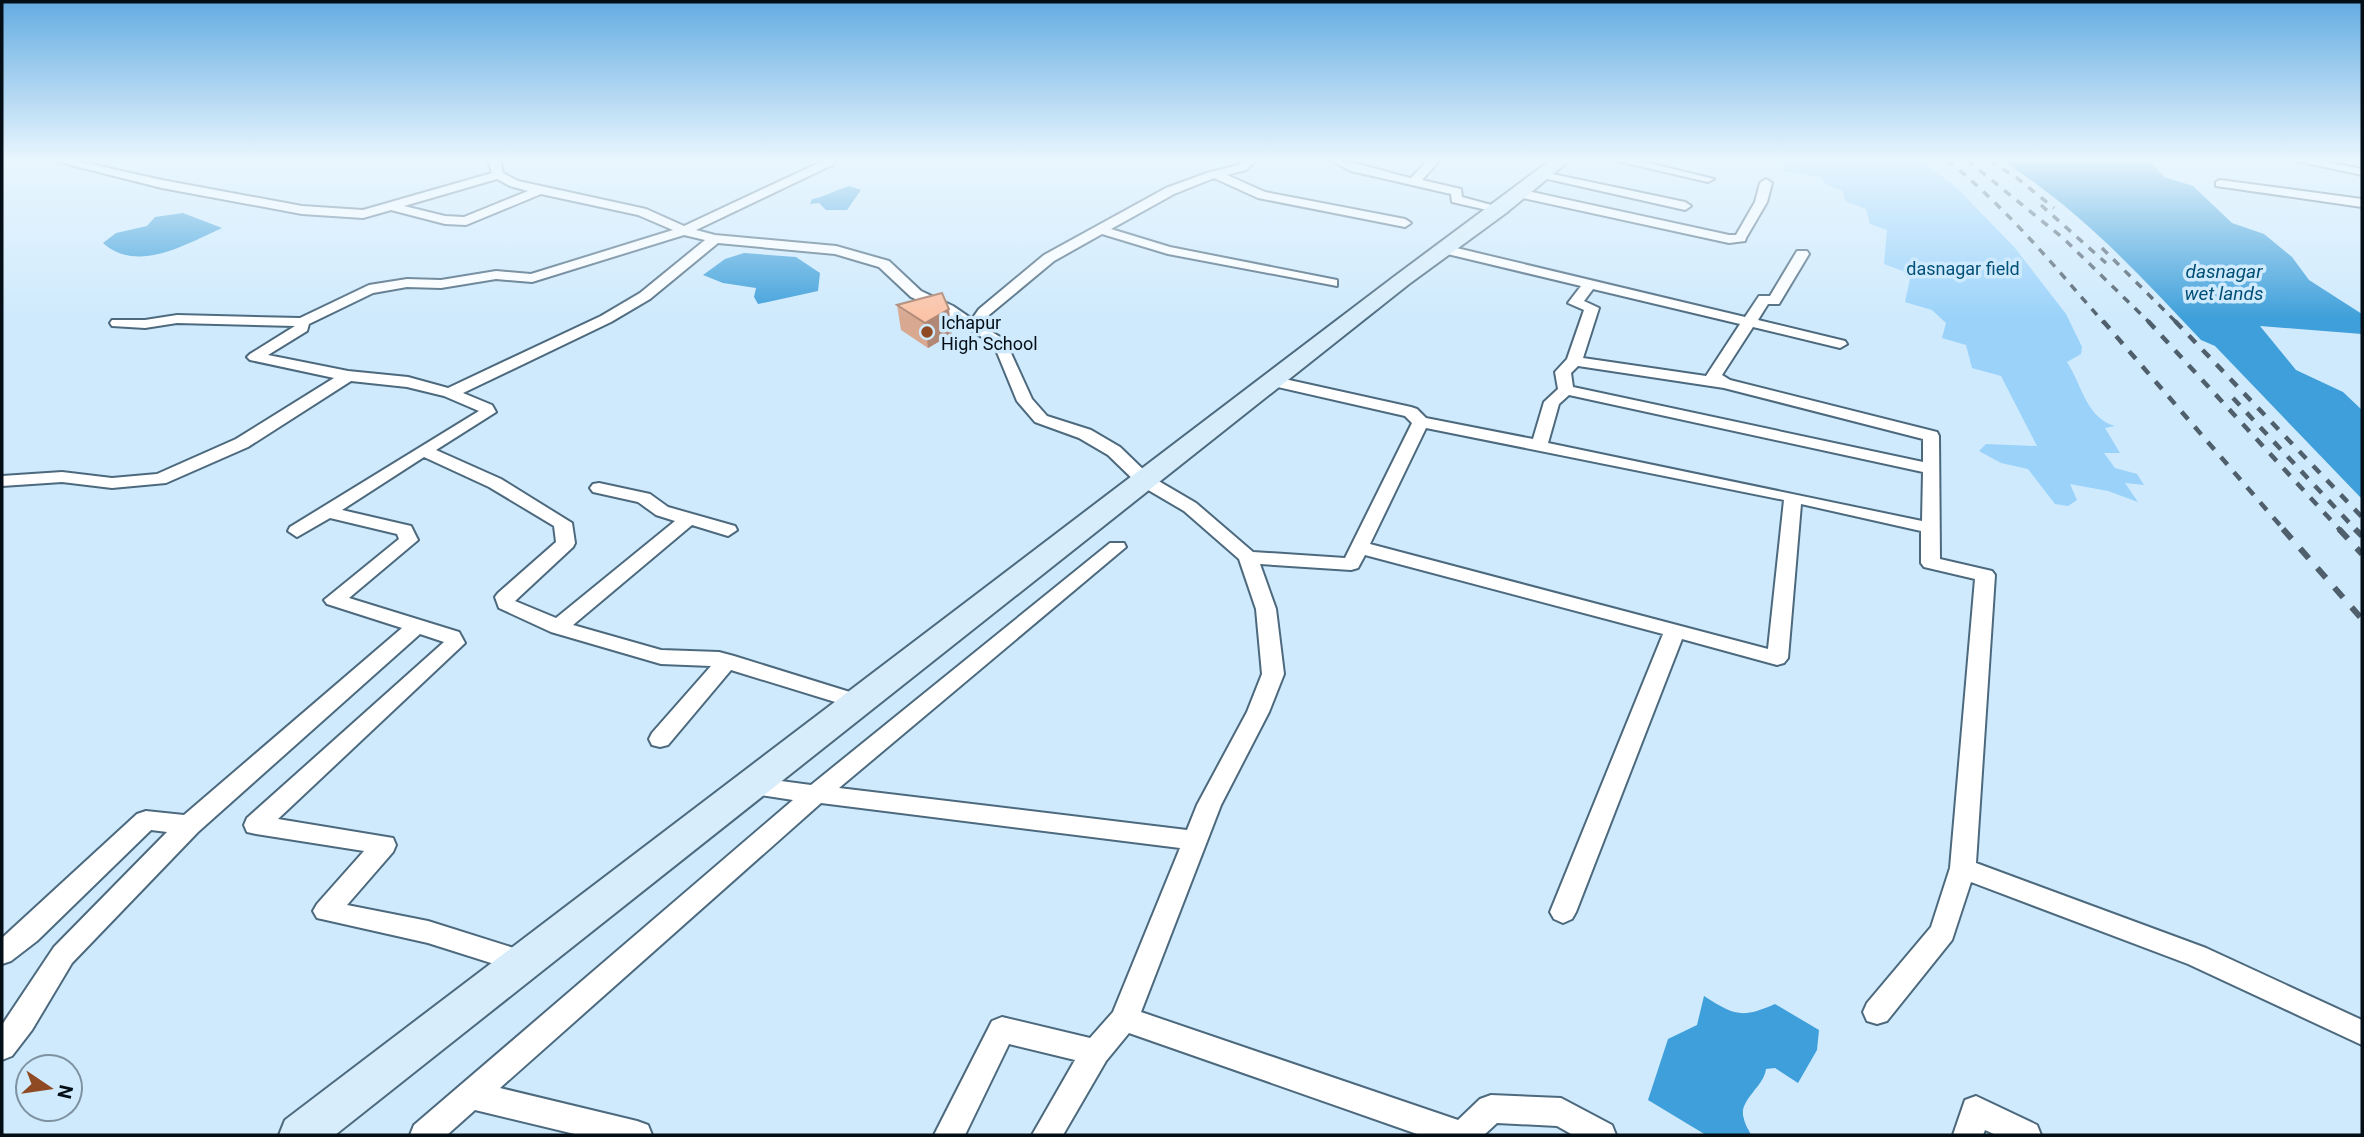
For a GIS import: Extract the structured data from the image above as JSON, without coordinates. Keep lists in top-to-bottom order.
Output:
{
  "water": ["dasnagar wet lands"],
  "parks": ["dasnagar field"],
  "places": ["Ichapur High School"],
  "north": "right"
}
